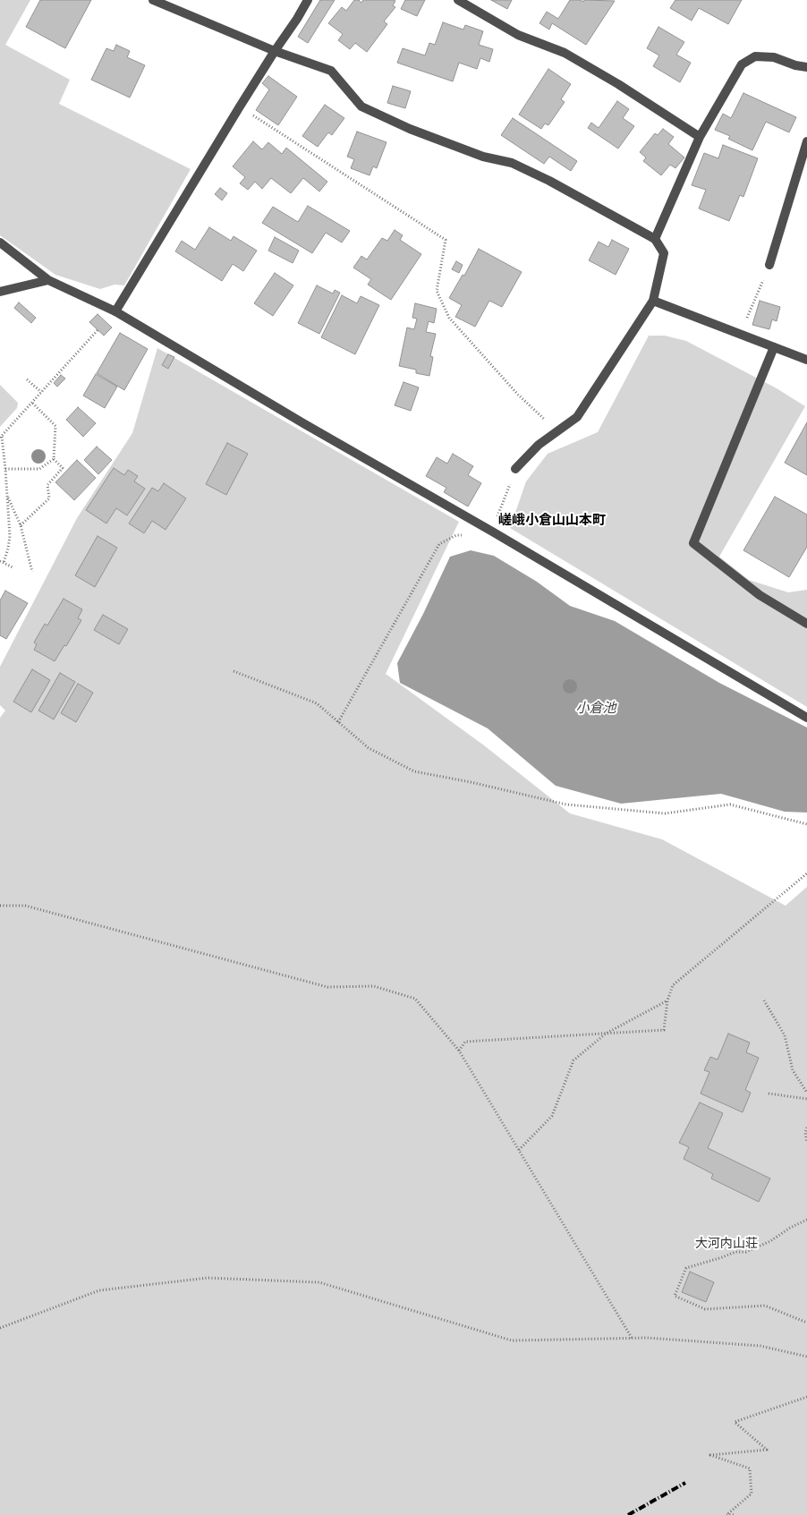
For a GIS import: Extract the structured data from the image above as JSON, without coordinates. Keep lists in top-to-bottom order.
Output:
{
  "districts": ["嵯峨小倉山山本町"],
  "water": ["小倉池"],
  "parks": ["大河内山荘"]
}
